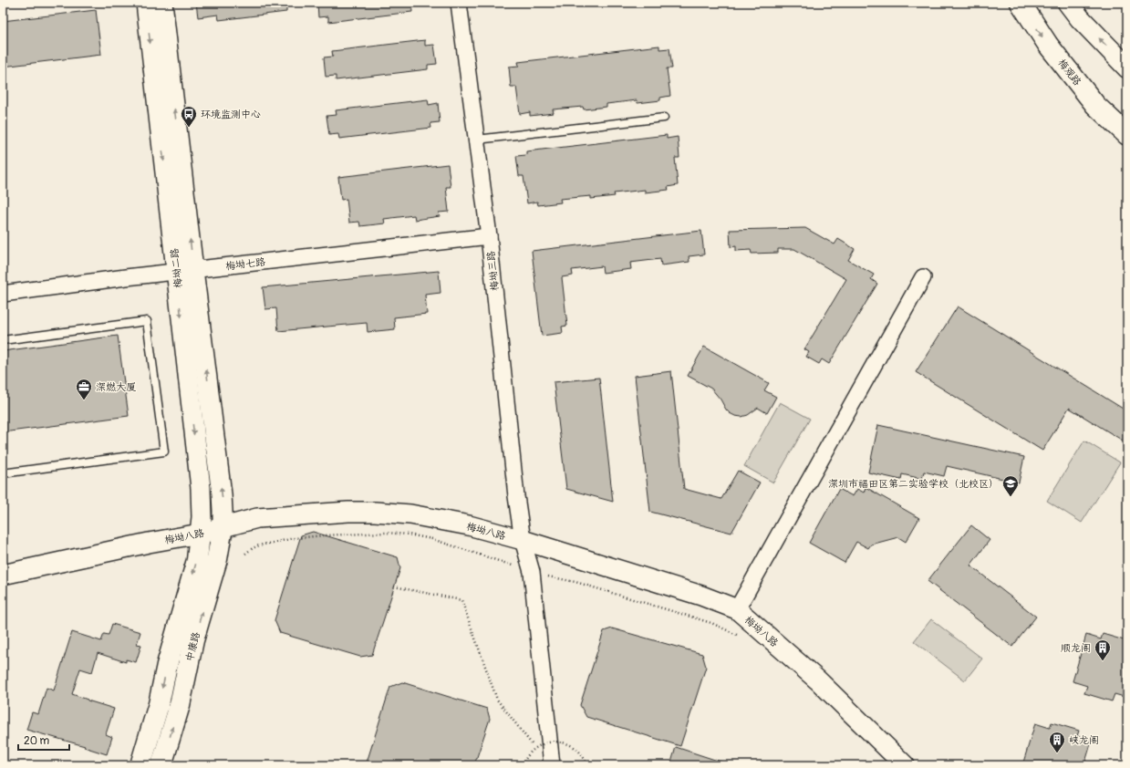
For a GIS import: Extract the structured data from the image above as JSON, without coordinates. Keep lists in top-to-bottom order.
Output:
{
  "streets": {
    "main road": ["梅观路", "中康路"],
    "street": [
      "梅坳七路",
      "梅坳二路",
      "梅坳三路",
      "梅坳八路"
    ]
  },
  "crossings": [
    ["梅坳七路", "梅坳二路"],
    ["梅坳七路", "梅坳三路"],
    ["梅坳二路", "梅坳八路"],
    ["梅坳二路", "中康路"],
    ["梅坳三路", "梅坳八路"],
    ["梅坳八路", "中康路"]
  ],
  "places": {
    "bus stop": ["环境监测中心"],
    "office": ["深燃大厦"],
    "school or university": ["深圳市福田区第二实验学校（北校区）"],
    "building": ["顺龙阁", "峡龙阁"]
  },
  "scale_bar": "20 m"
}
